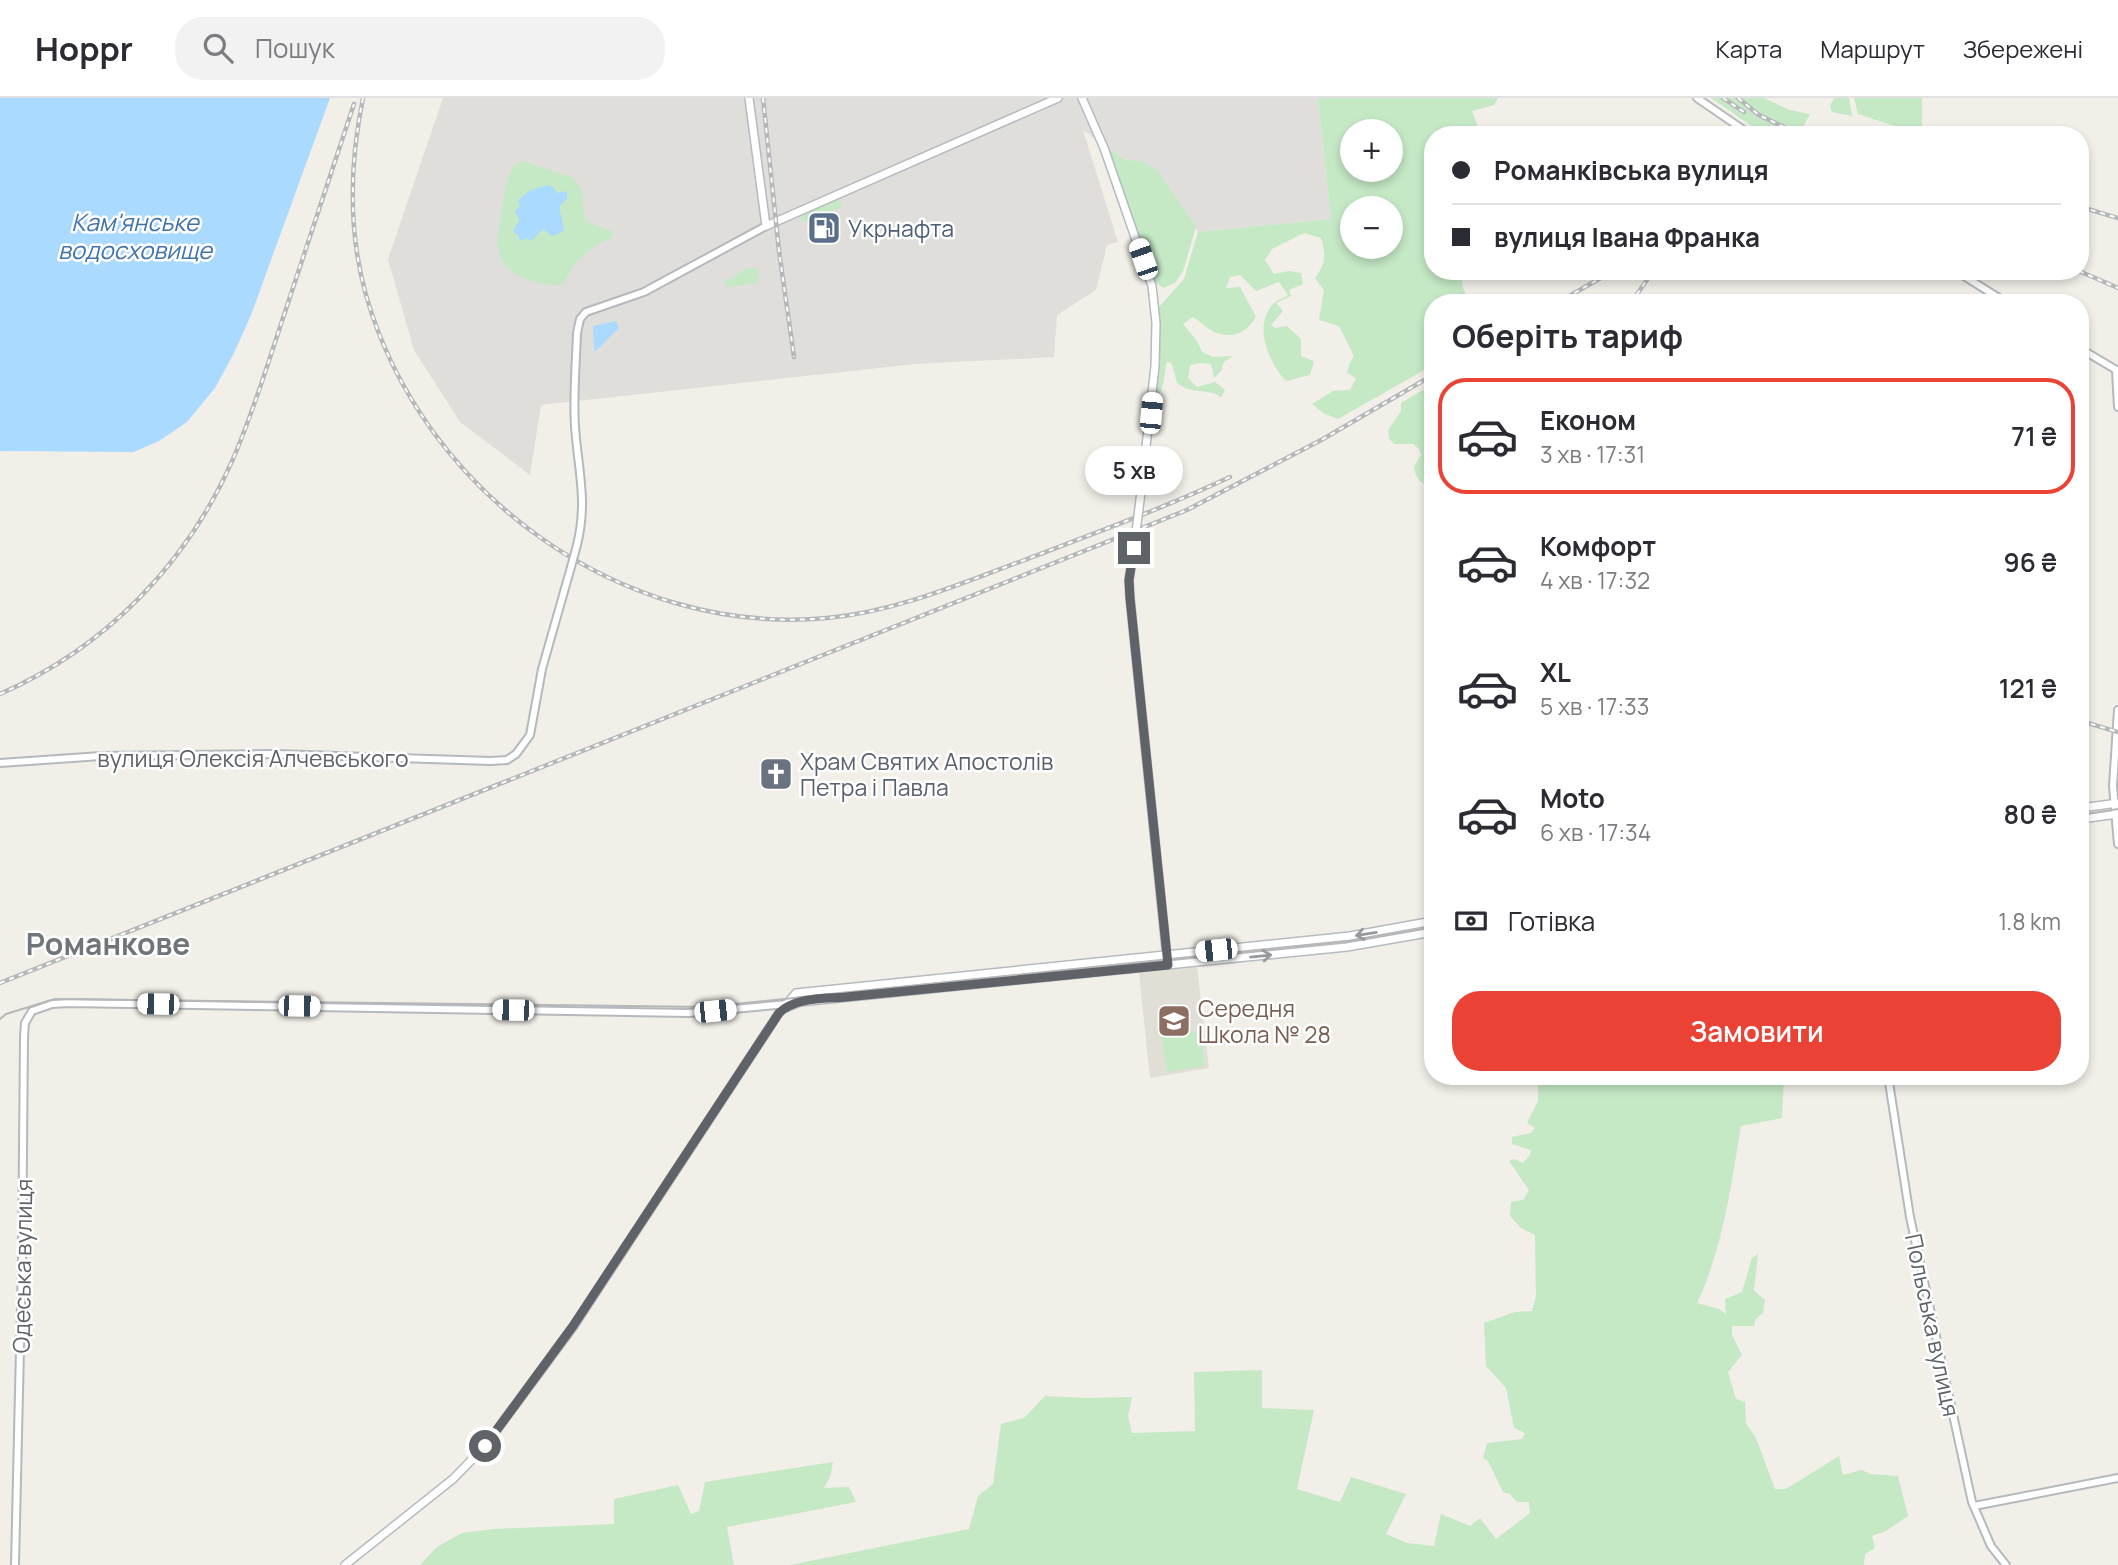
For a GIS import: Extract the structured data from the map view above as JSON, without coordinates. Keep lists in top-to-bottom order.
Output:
{
  "streets": {
    "street": ["вулиця Олексія Алчевського", "Одеська вулиця", "Польська вулиця"]
  },
  "districts": ["Романкове"],
  "water": ["Кам'янське водосховище"],
  "places": {
    "fuel station": ["Укрнафта"],
    "church": ["Храм Святих Апостолів Петра і Павла"],
    "school or university": ["Середня Школа № 28"]
  },
  "page": {
    "header": "Hoppr",
    "search": "Пошук",
    "nav": ["Карта", "Маршрут", "Збережені"],
    "map_buttons": ["+", "−"],
    "banner": ["Романківська вулиця", "вулиця Івана Франка"],
    "heading": "Оберіть тариф",
    "list": [
      {
        "name": "Економ",
        "note": "3 хв · 17:31",
        "value": "71 ₴"
      },
      {
        "name": "Комфорт",
        "note": "4 хв · 17:32",
        "value": "96 ₴"
      },
      {
        "name": "XL",
        "note": "5 хв · 17:33",
        "value": "121 ₴"
      },
      {
        "name": "Moto",
        "note": "6 хв · 17:34",
        "value": "80 ₴"
      }
    ],
    "bubble": "5 хв",
    "pay": ["Готівка", "1.8 km"],
    "buttons": "Замовити"
  }
}
